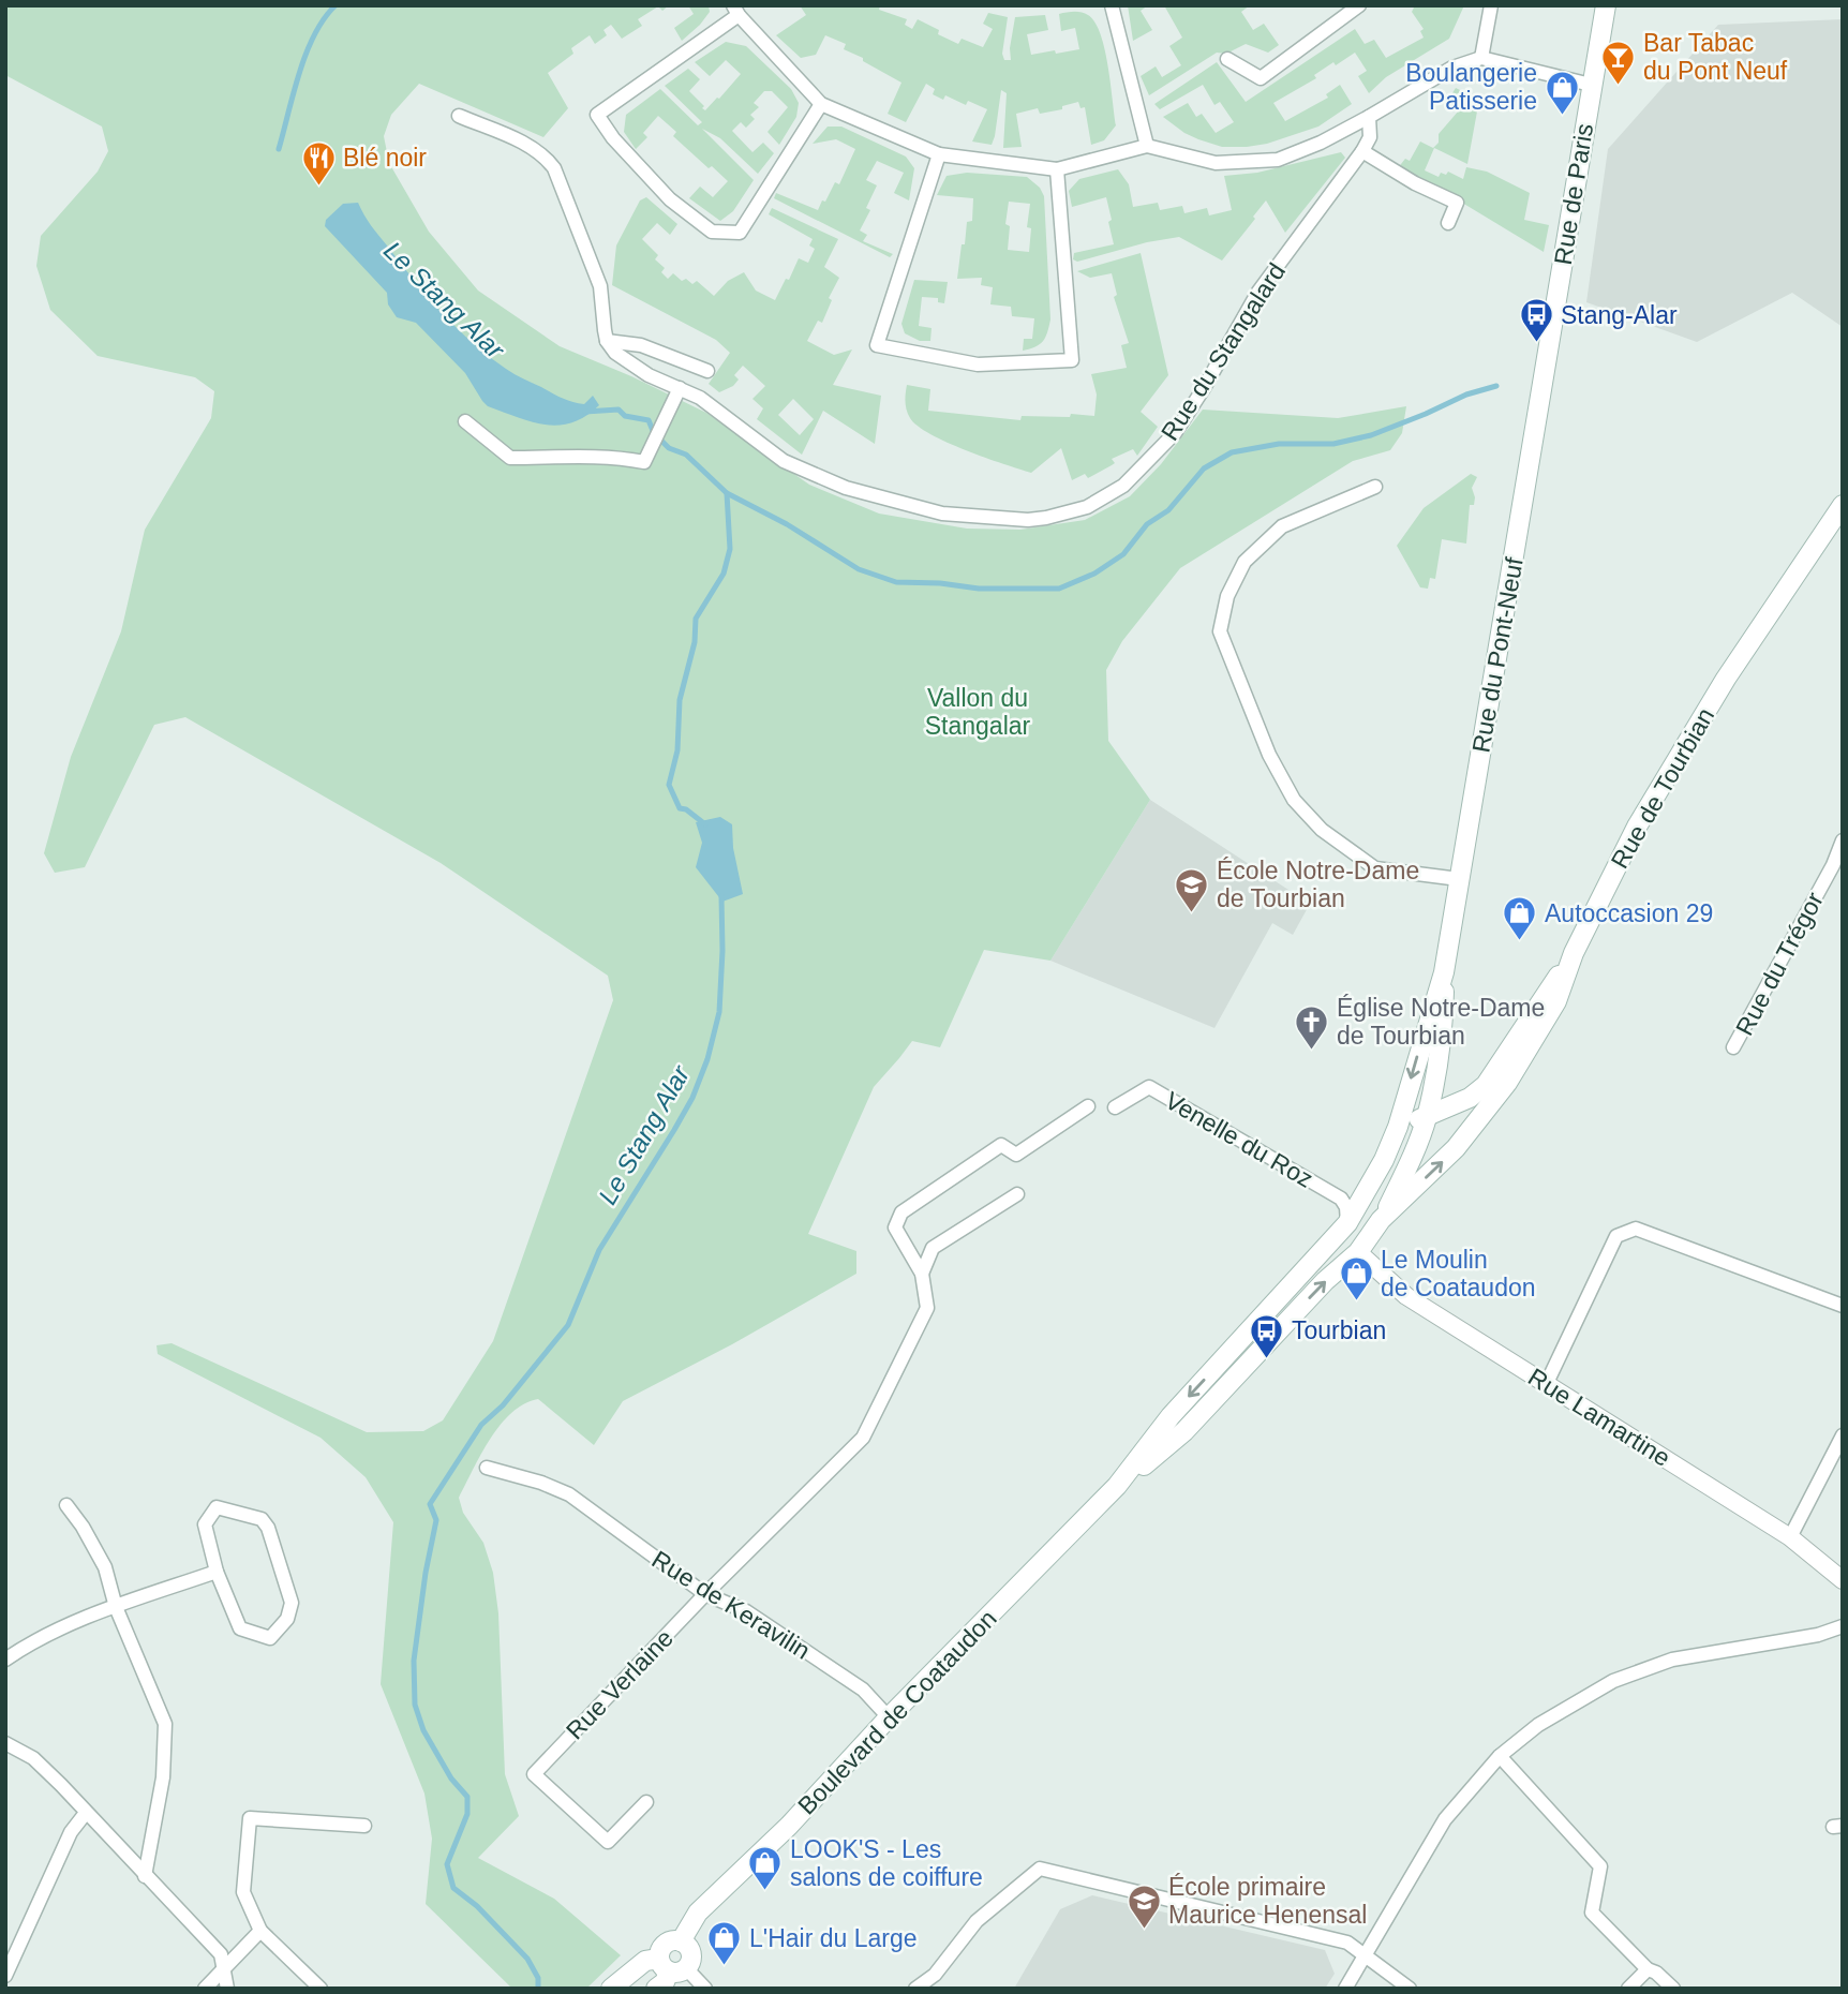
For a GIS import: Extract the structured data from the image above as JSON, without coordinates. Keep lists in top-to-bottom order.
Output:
{
  "streets": {
    "main road": [
      "Rue de Paris",
      "Rue du Pont-Neuf",
      "Rue de Tourbian",
      "Boulevard de Coataudon"
    ],
    "street": [
      "Rue du Stangalard",
      "Rue du Trégor",
      "Venelle du Roz",
      "Rue Lamartine",
      "Rue de Keravilin",
      "Rue Verlaine"
    ]
  },
  "crossings": [
    ["Rue de Paris", "Rue du Pont-Neuf"],
    ["Rue du Pont-Neuf", "Rue de Tourbian"],
    ["Rue du Pont-Neuf", "Venelle du Roz"],
    ["Rue du Pont-Neuf", "Boulevard de Coataudon"],
    ["Rue de Tourbian", "Rue Lamartine"],
    ["Rue de Tourbian", "Boulevard de Coataudon"],
    ["Venelle du Roz", "Boulevard de Coataudon"],
    ["Rue Lamartine", "Boulevard de Coataudon"],
    ["Rue de Keravilin", "Rue Verlaine"],
    ["Rue de Keravilin", "Boulevard de Coataudon"]
  ],
  "water": ["Le Stang Alar"],
  "parks": ["Vallon du Stangalar"],
  "places": {
    "bar": ["Bar Tabac du Pont Neuf"],
    "shop": [
      "Boulangerie Patisserie",
      "Autoccasion 29",
      "Le Moulin de Coataudon",
      "LOOK'S - Les salons de coiffure",
      "L'Hair du Large"
    ],
    "restaurant": ["Blé noir"],
    "bus stop": ["Stang-Alar", "Tourbian"],
    "school or university": ["École Notre-Dame de Tourbian", "École primaire Maurice Henensal"],
    "church": ["Église Notre-Dame de Tourbian"]
  }
}
